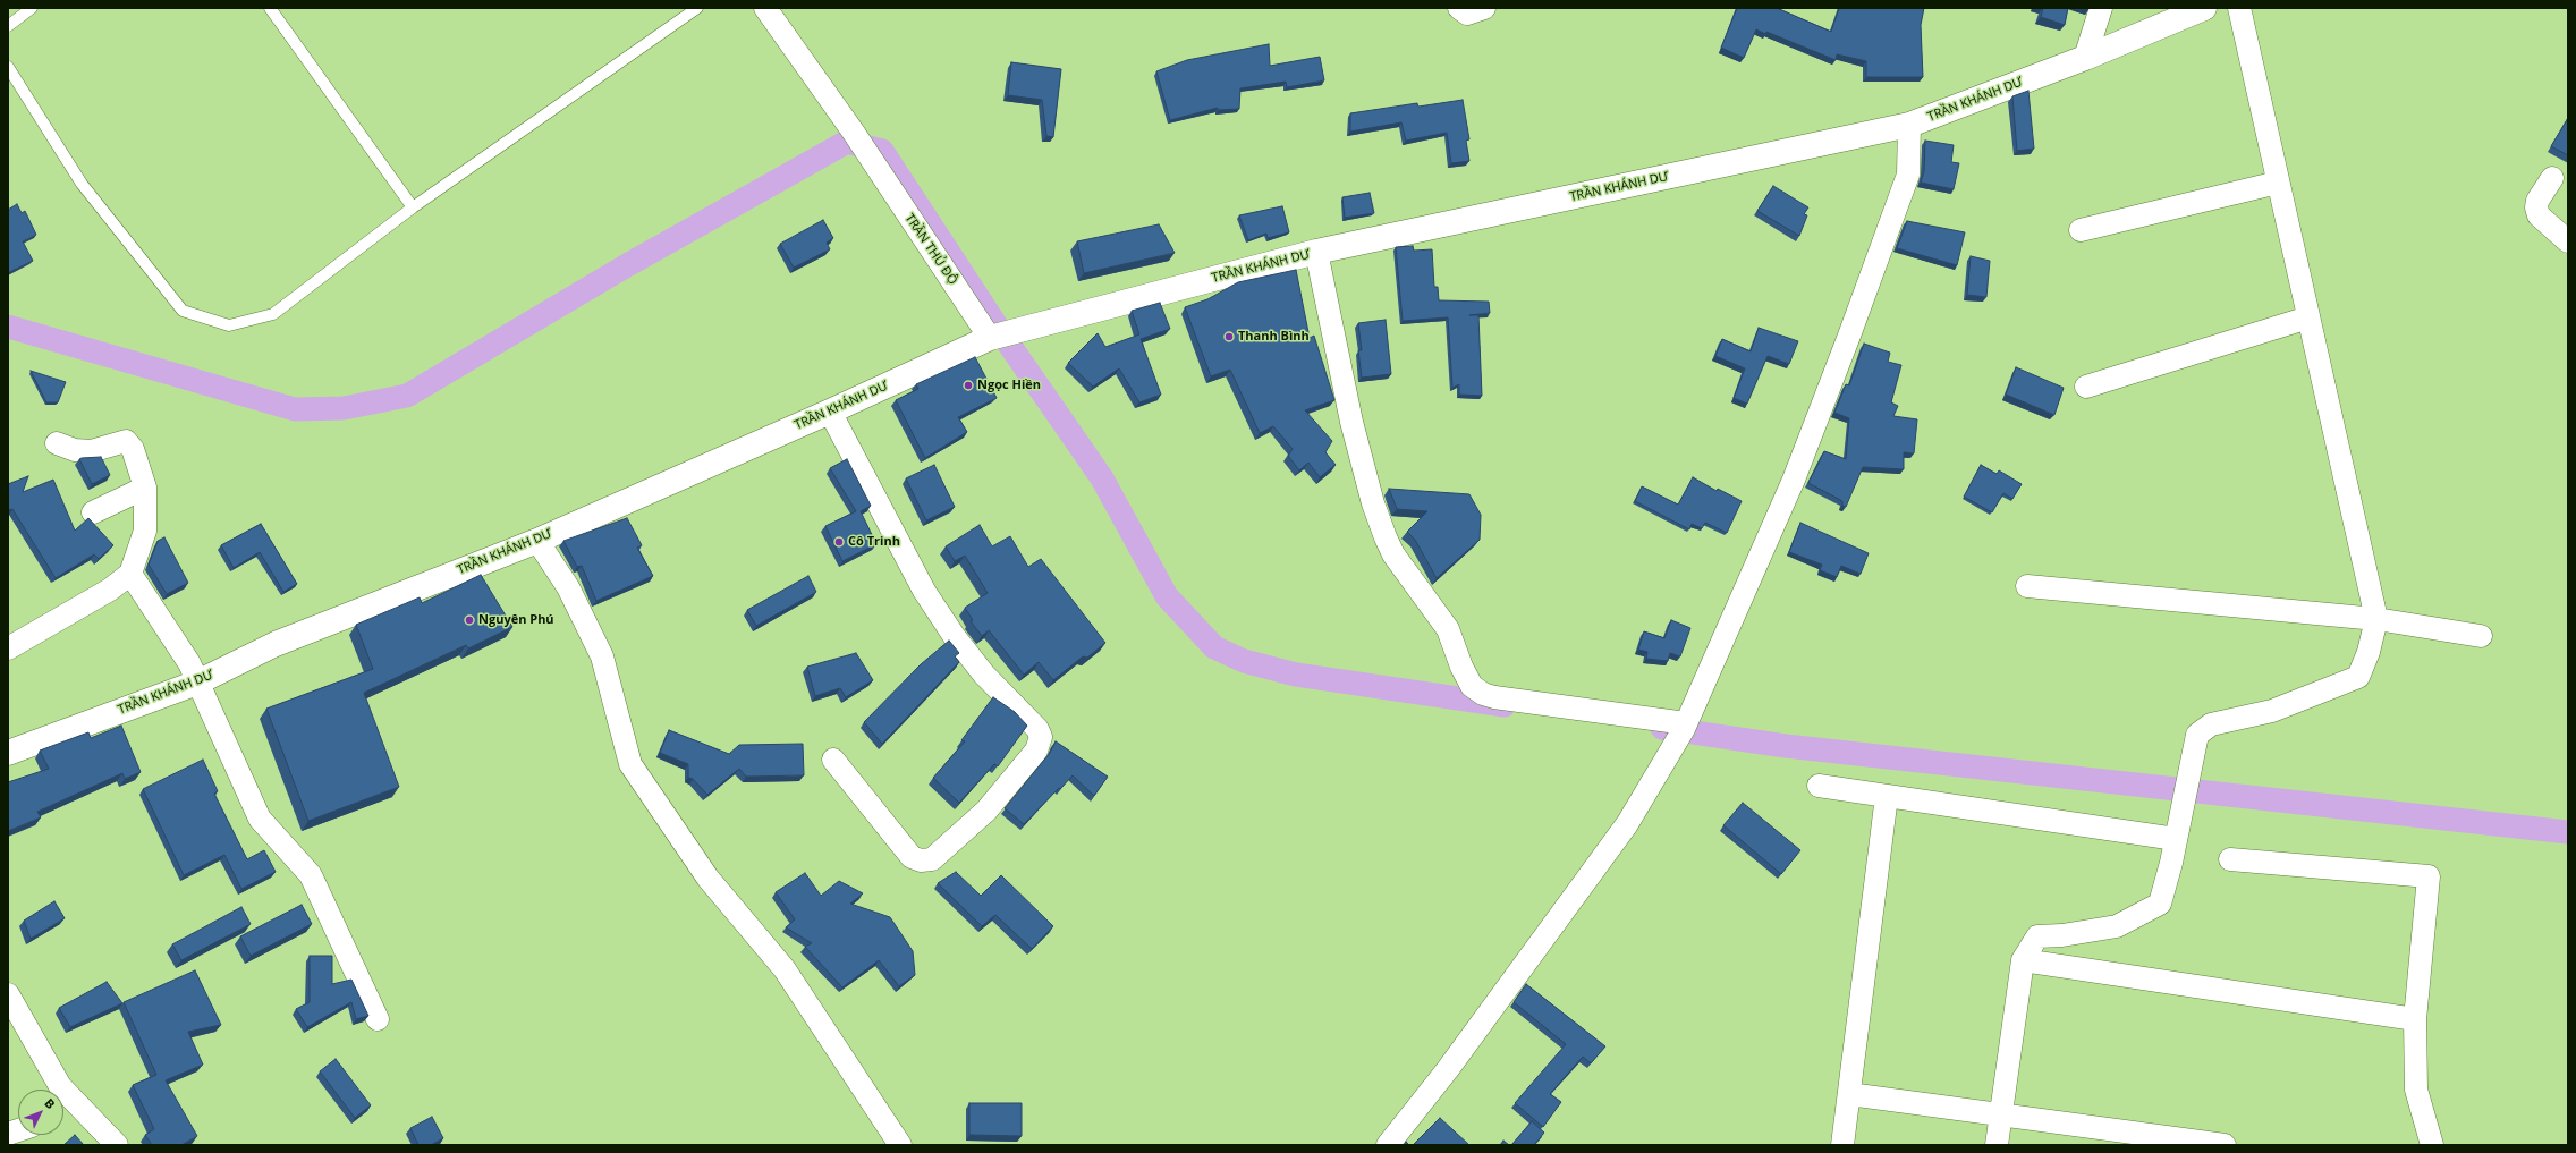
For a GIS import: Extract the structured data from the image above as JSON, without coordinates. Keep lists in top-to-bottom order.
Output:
{
  "streets": {
    "street": ["TRẦN KHÁNH DƯ", "TRẦN THỦ ĐỘ"]
  },
  "crossings": [
    ["TRẦN KHÁNH DƯ", "TRẦN THỦ ĐỘ"]
  ],
  "places": [
    "Thanh Bình",
    "Ngọc Hiền",
    "Cô Trinh",
    "Nguyên Phú"
  ],
  "north": "top right"
}
